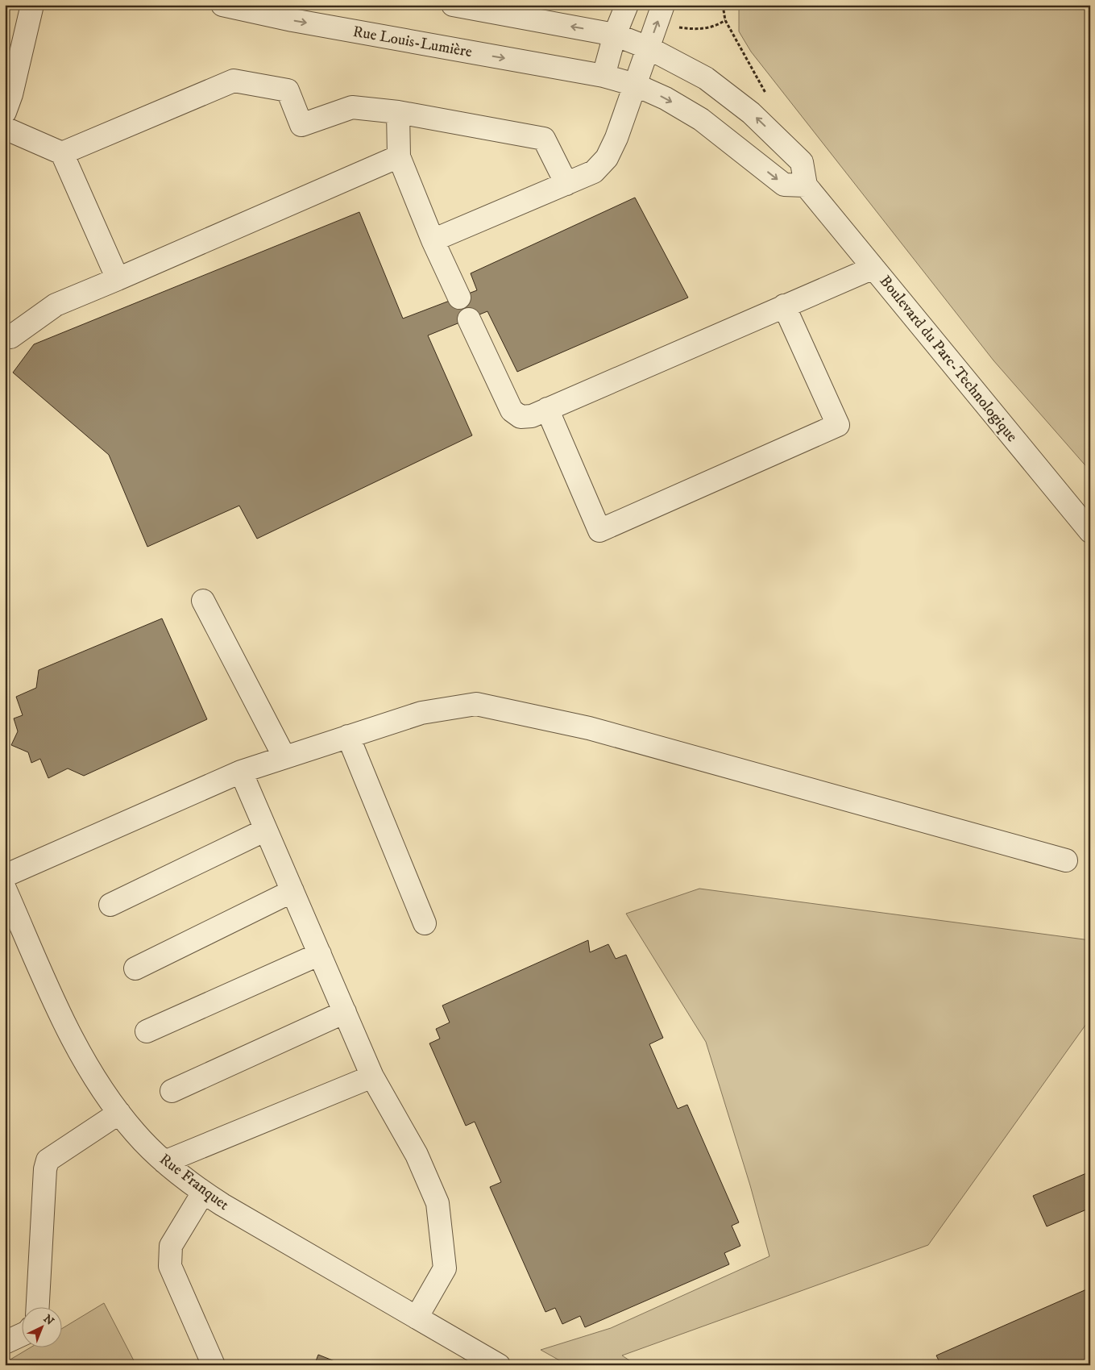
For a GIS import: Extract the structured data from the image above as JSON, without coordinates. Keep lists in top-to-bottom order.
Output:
{
  "streets": {
    "street": ["Rue Louis-Lumière", "Boulevard du Parc-Technologique", "Rue Franquet"]
  },
  "north": "top right"
}
